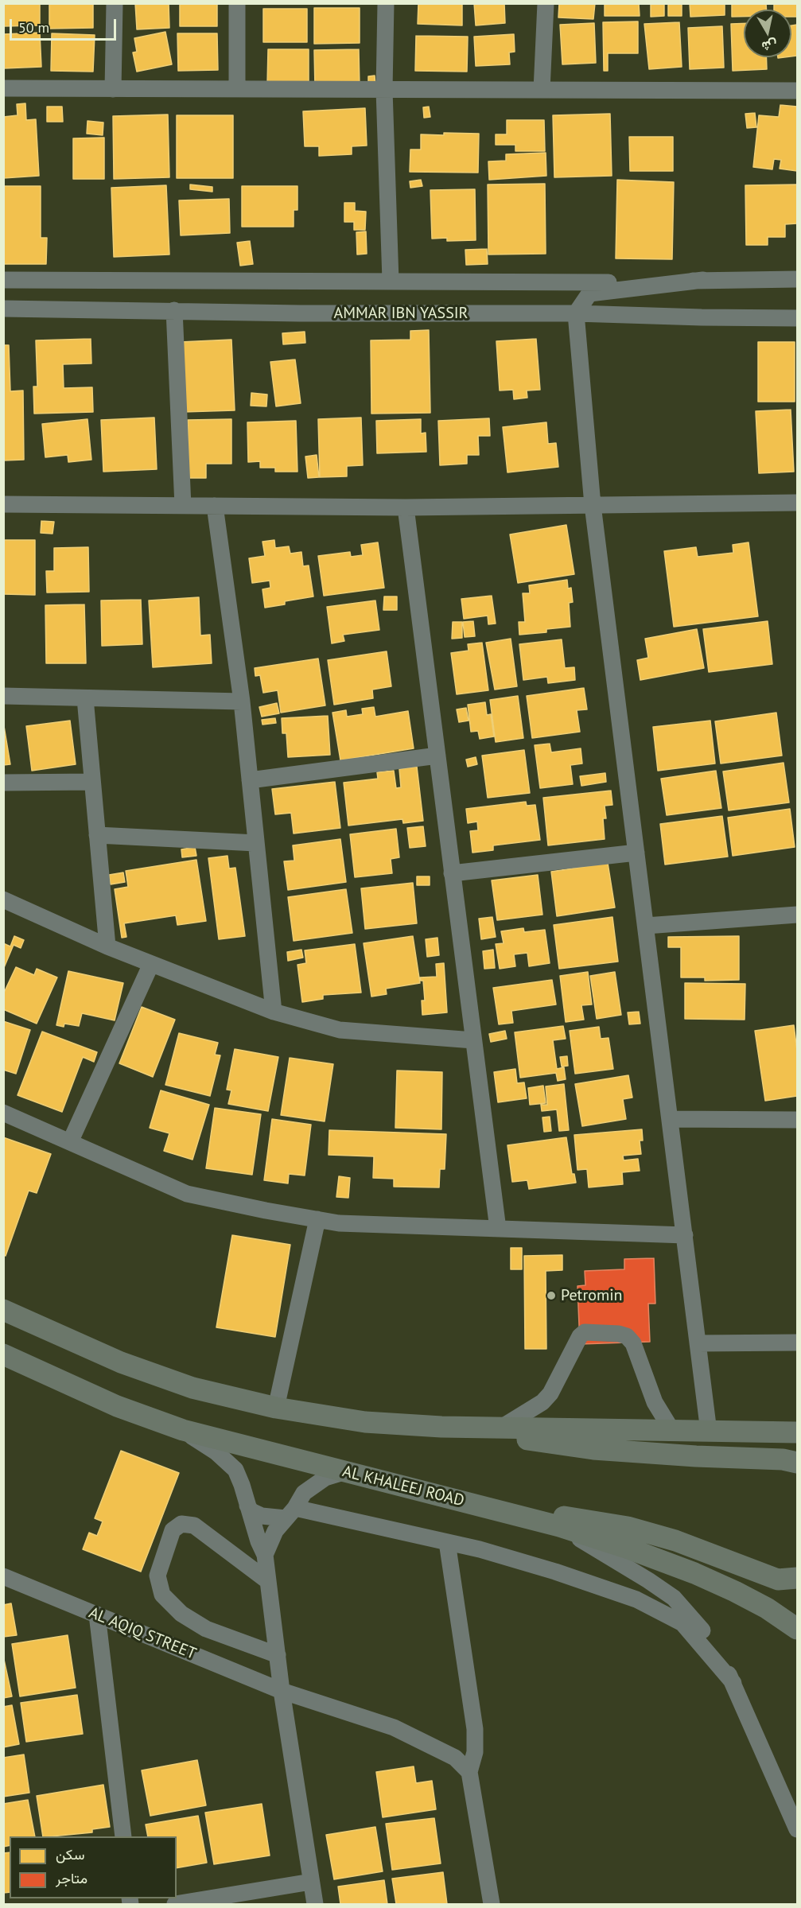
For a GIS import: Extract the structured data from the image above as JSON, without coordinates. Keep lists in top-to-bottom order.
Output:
{
  "streets": {
    "main road": ["AL KHALEEJ ROAD"],
    "street": ["AMMAR IBN YASSIR", "AL AQIQ STREET"]
  },
  "places": ["Petromin"],
  "legend": ["سكن", "متاجر"],
  "scale_bar": "50 m",
  "north": "bottom"
}
